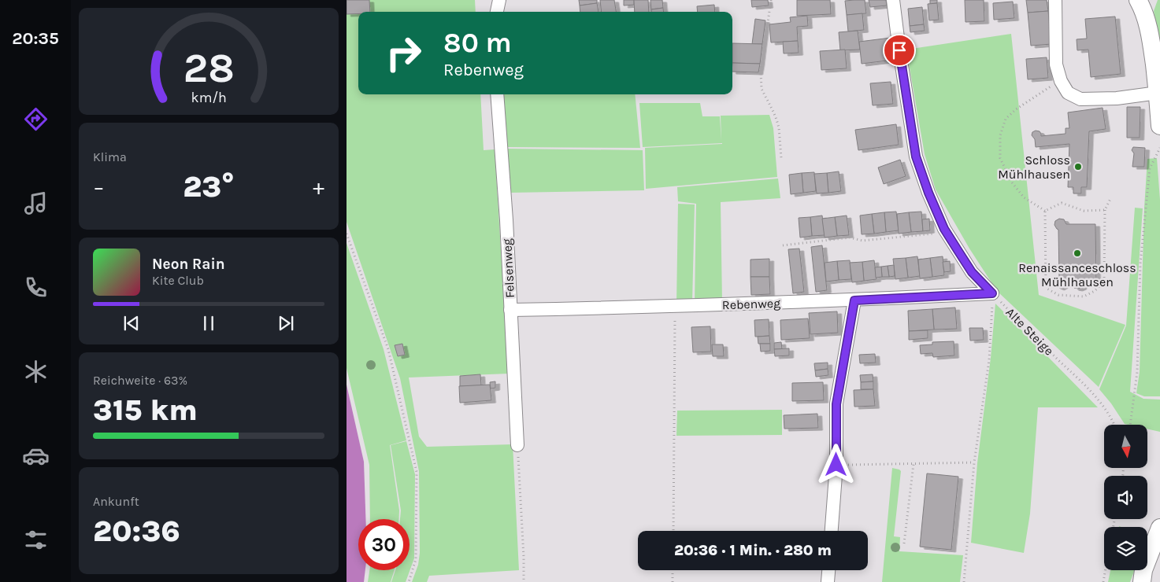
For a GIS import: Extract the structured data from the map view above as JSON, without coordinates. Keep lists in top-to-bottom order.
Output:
{
  "streets": {
    "street": ["Felsenweg", "Rebenweg"],
    "path": ["Alte Steige"]
  },
  "crossings": [
    ["Felsenweg", "Rebenweg"],
    ["Rebenweg", "Alte Steige"]
  ],
  "places": ["Schloss Mühlhausen", "Renaissanceschloss Mühlhausen"],
  "north": "bottom",
  "page": {
    "tabs": "20:35",
    "turn": ["80 m", "Rebenweg"],
    "tile": [
      "Klima",
      ["Reichweite · 63%", "315 km"],
      ["Ankunft", "20:36"]
    ],
    "heat": ["−", "23°", "+"],
    "song": ["Neon Rain", "Kite Club"],
    "limit": "30",
    "trip": "20:36 · 1 Min. · 280 m",
    "gauge": ["28", "km/h"]
  }
}
